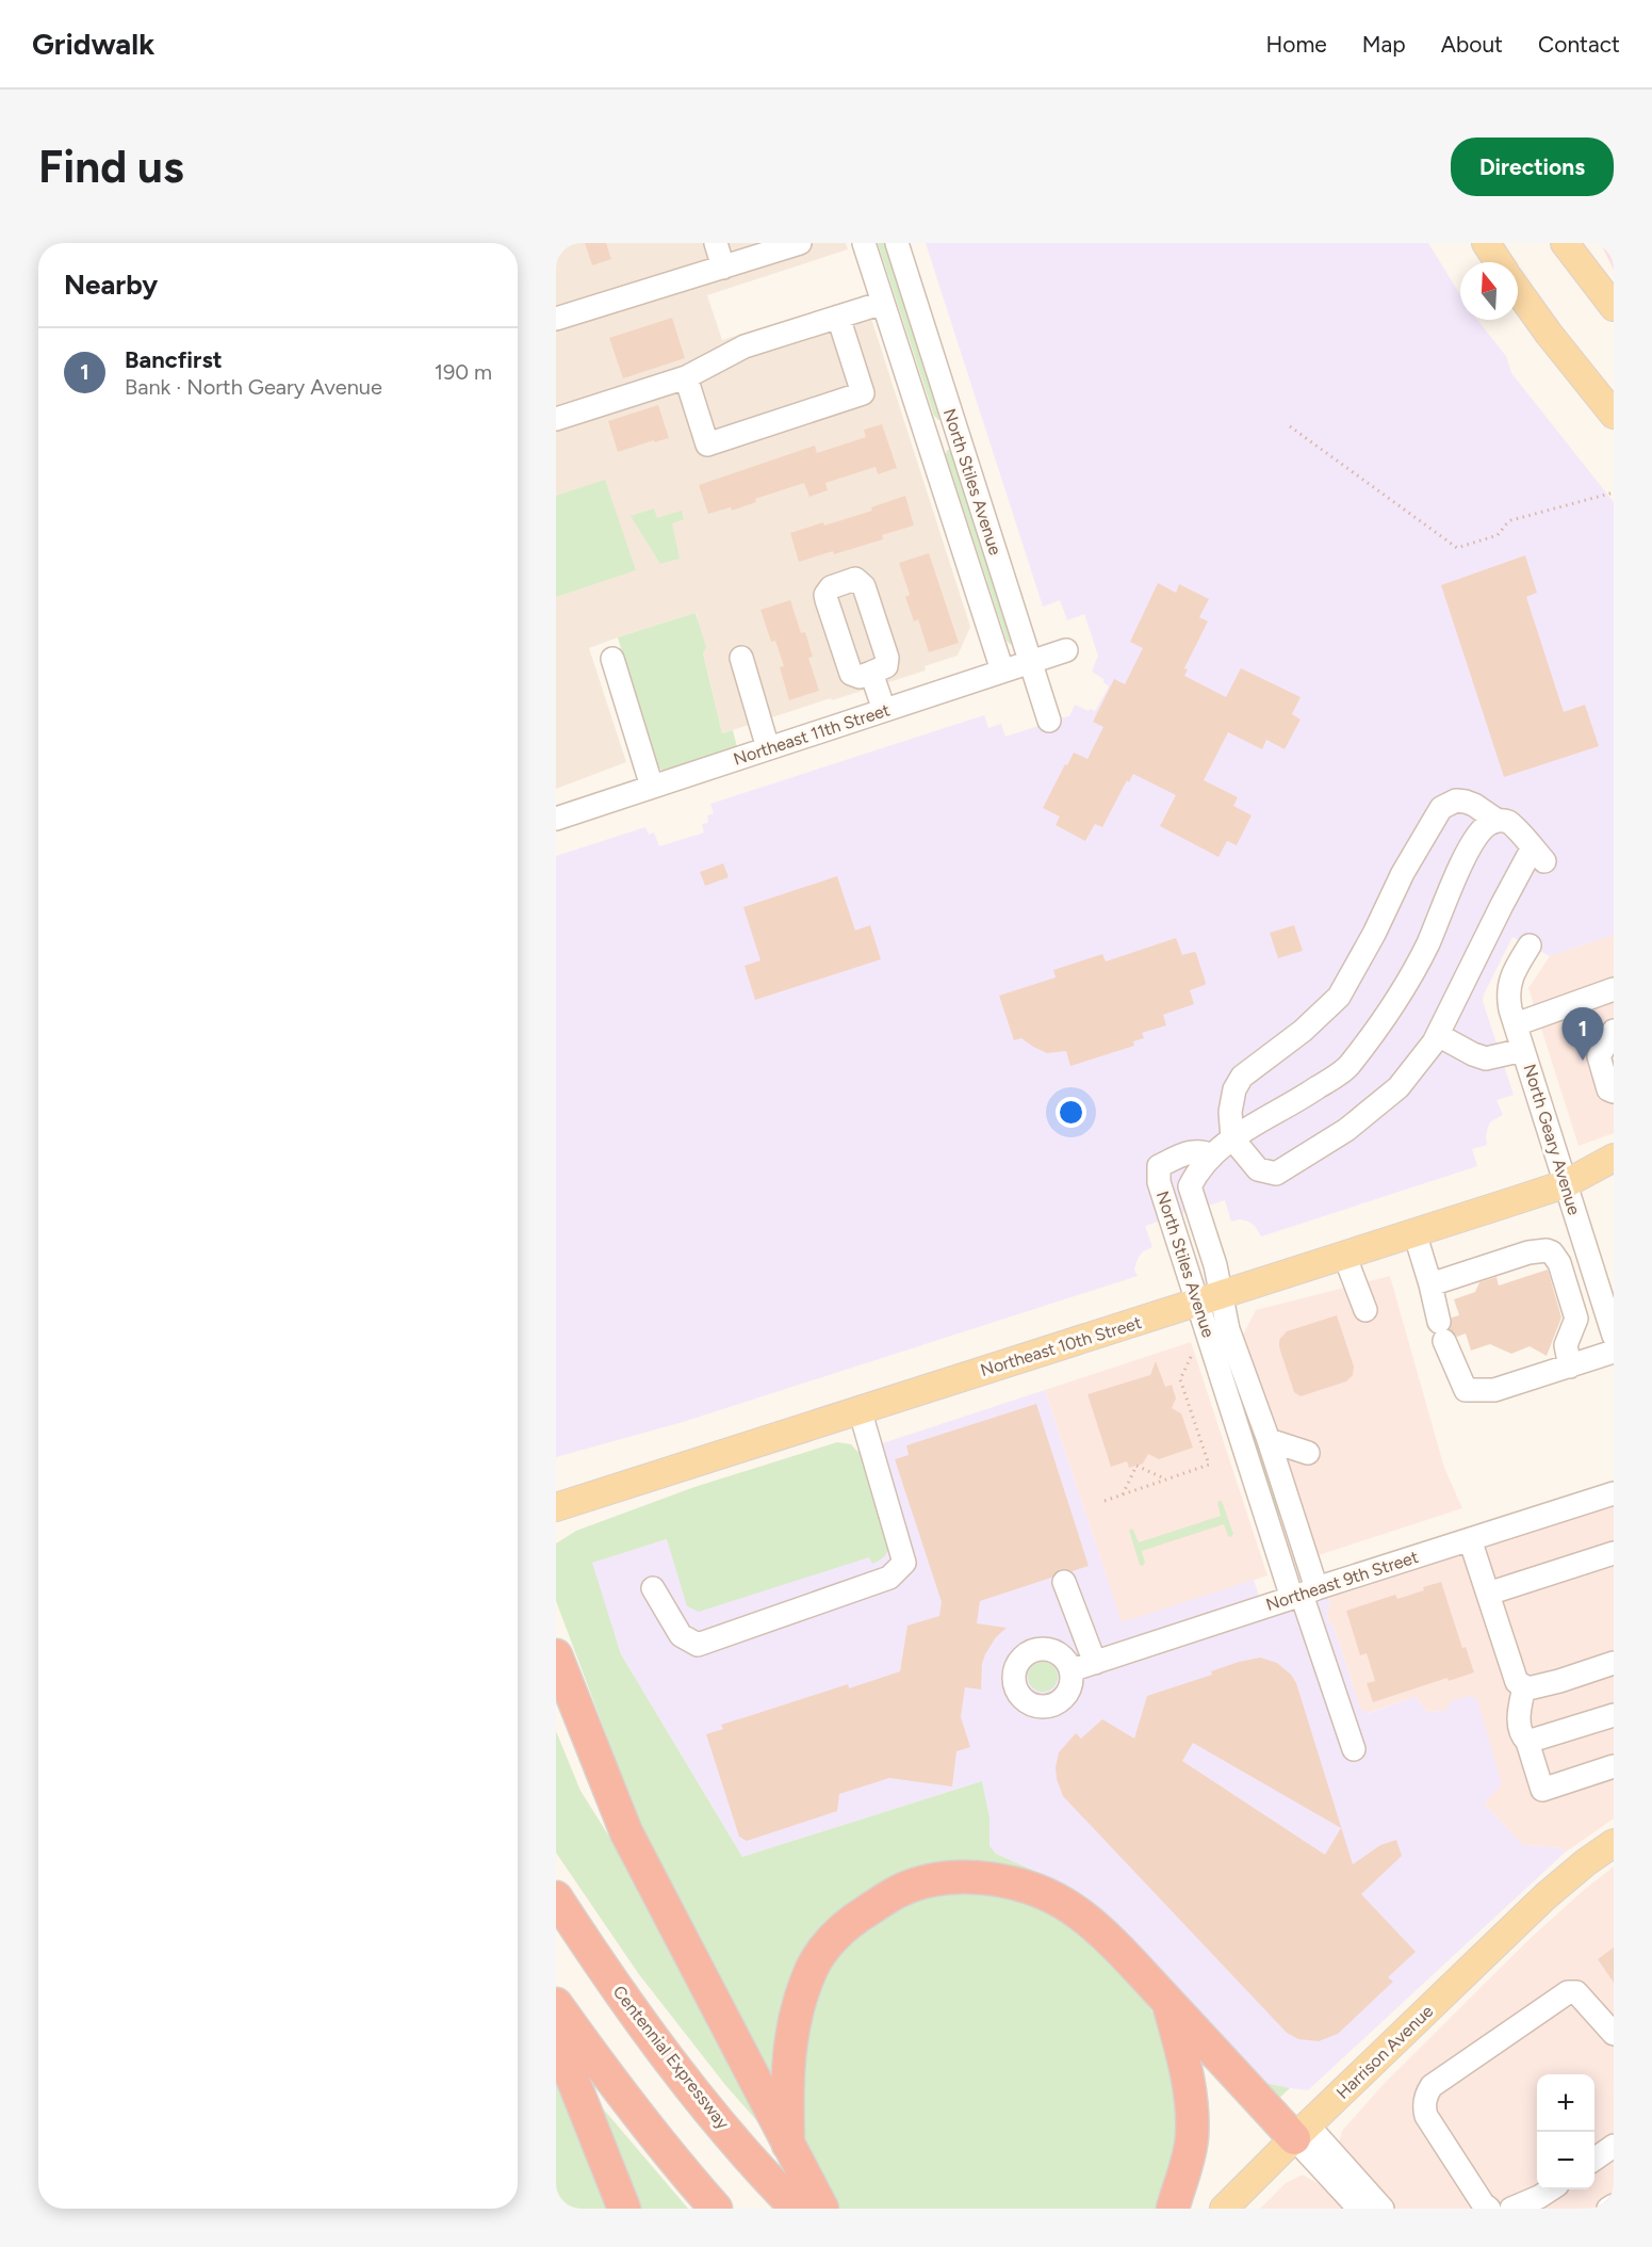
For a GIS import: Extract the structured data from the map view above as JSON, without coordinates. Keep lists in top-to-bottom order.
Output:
{
  "streets": {
    "highway": ["Centennial Expressway"],
    "main road": ["Northeast 10th Street", "Harrison Avenue"],
    "street": [
      "North Stiles Avenue",
      "Northeast 11th Street",
      "North Geary Avenue",
      "Northeast 9th Street"
    ]
  },
  "crossings": [
    ["North Stiles Avenue", "Northeast 11th Street"],
    ["North Stiles Avenue", "Northeast 10th Street"],
    ["North Stiles Avenue", "Northeast 9th Street"],
    ["North Geary Avenue", "Northeast 10th Street"]
  ],
  "north": "top",
  "page": {
    "header": "Gridwalk",
    "nav": [
      "Home",
      "Map",
      "About",
      "Contact"
    ],
    "buttons": "Directions",
    "title": "Find us",
    "heading": "Nearby",
    "list": [
      {
        "mark": "1",
        "name": "Bancfirst",
        "note": "Bank · North Geary Avenue",
        "value": "190 m"
      }
    ],
    "pins": "1",
    "map_buttons": ["+", "−"]
  }
}
